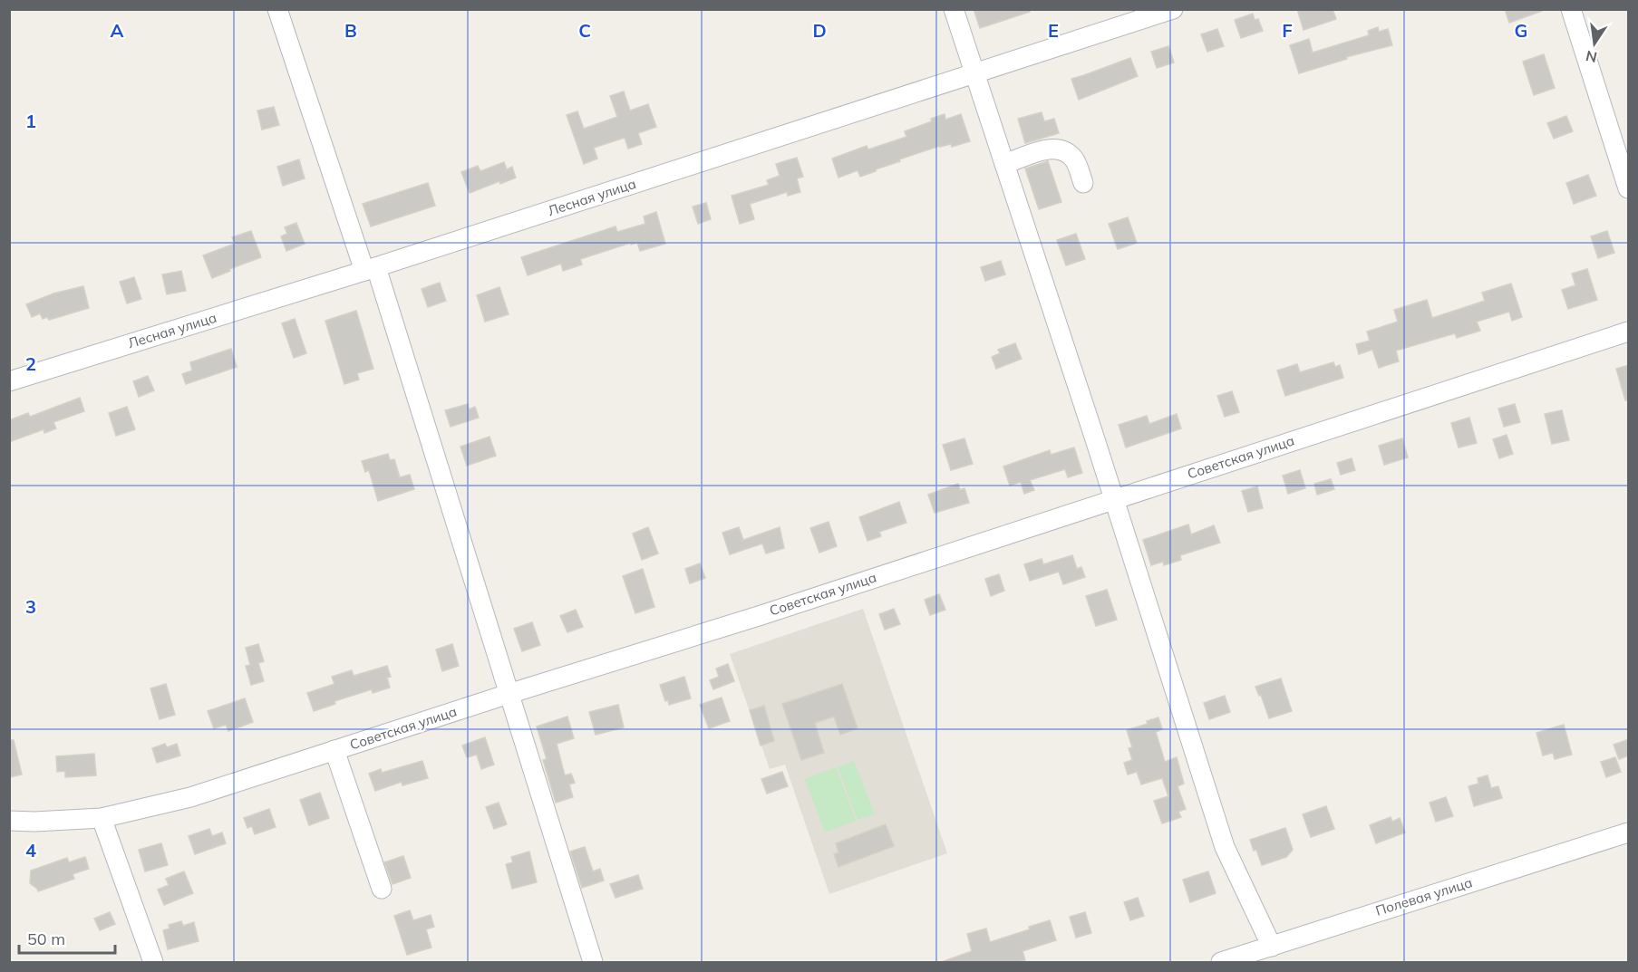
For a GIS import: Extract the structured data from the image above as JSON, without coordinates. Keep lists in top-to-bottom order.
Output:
{
  "streets": {
    "street": ["Лесная улица", "Советская улица", "Полевая улица"]
  },
  "scale_bar": "50 m",
  "north": "bottom",
  "grid": {
    "columns": [
      "A",
      "B",
      "C",
      "D",
      "E",
      "F",
      "G"
    ],
    "rows": [
      "1",
      "2",
      "3",
      "4"
    ]
  }
}
